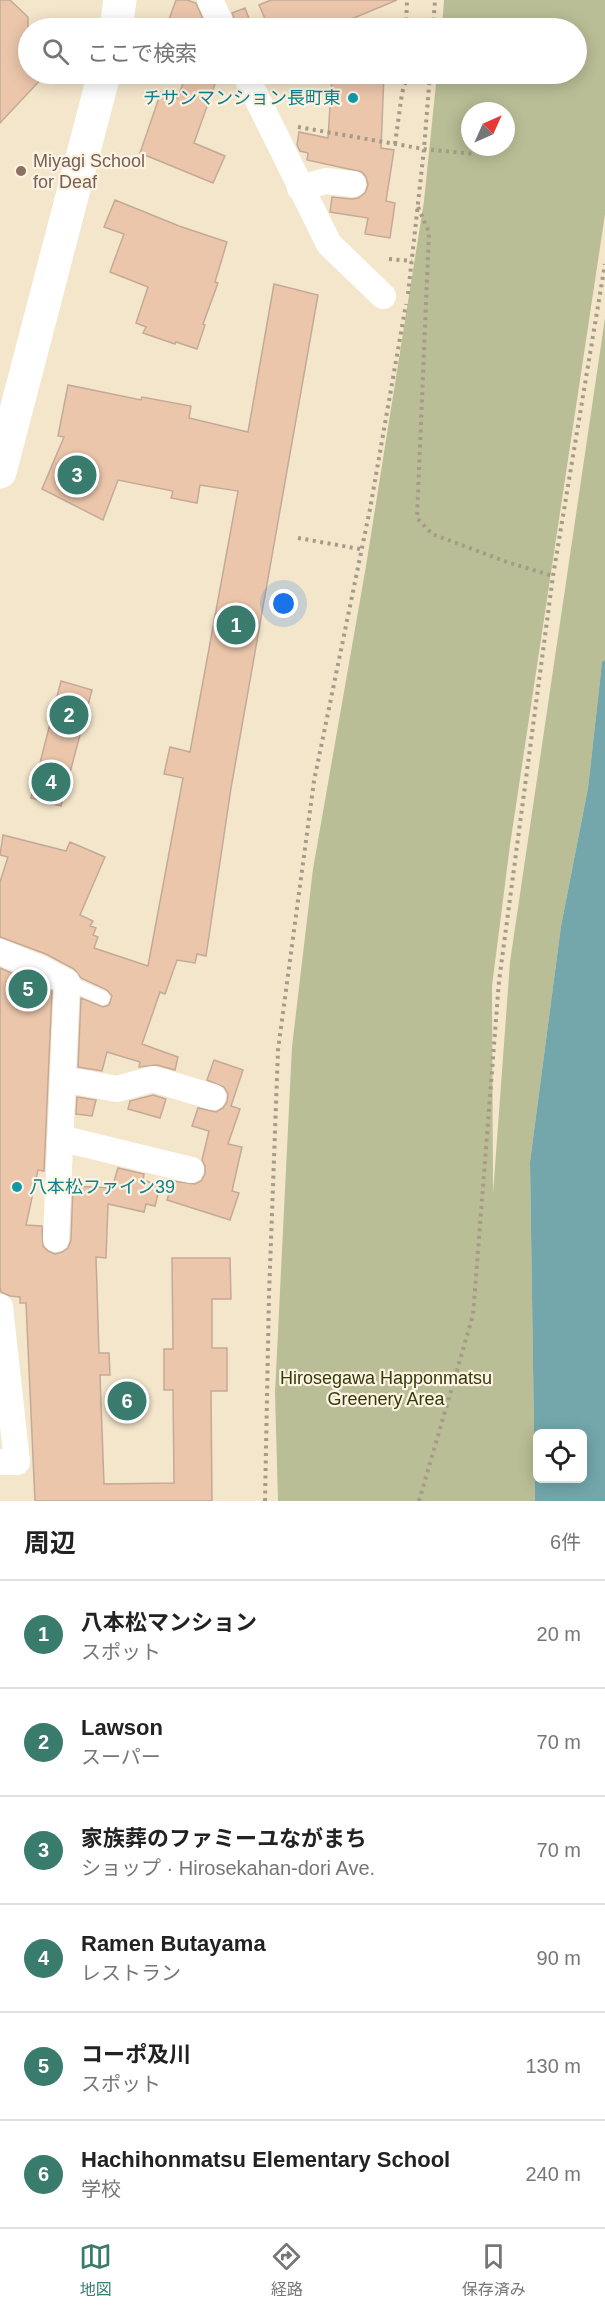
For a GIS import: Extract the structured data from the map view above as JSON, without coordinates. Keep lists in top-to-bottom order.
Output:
{
  "parks": ["Hirosegawa Happonmatsu Greenery Area"],
  "places": ["チサンマンション長町東", "Miyagi School for Deaf", "八本松ファイン39"],
  "north": "top right",
  "page": {
    "search": "ここで検索",
    "pins": [
      "3",
      "1",
      "2",
      "4",
      "5",
      "6"
    ],
    "heading": ["周辺", "6件"],
    "list": [
      {
        "mark": "1",
        "name": "八本松マンション",
        "note": "スポット",
        "value": "20 m"
      },
      {
        "mark": "2",
        "name": "Lawson",
        "note": "スーパー",
        "value": "70 m"
      },
      {
        "mark": "3",
        "name": "家族葬のファミーユながまち",
        "note": "ショップ · Hirosekahan-dori Ave.",
        "value": "70 m"
      },
      {
        "mark": "4",
        "name": "Ramen Butayama",
        "note": "レストラン",
        "value": "90 m"
      },
      {
        "mark": "5",
        "name": "コーポ及川",
        "note": "スポット",
        "value": "130 m"
      },
      {
        "mark": "6",
        "name": "Hachihonmatsu Elementary School",
        "note": "学校",
        "value": "240 m"
      }
    ],
    "nav": ["地図", "経路", "保存済み"]
  }
}
